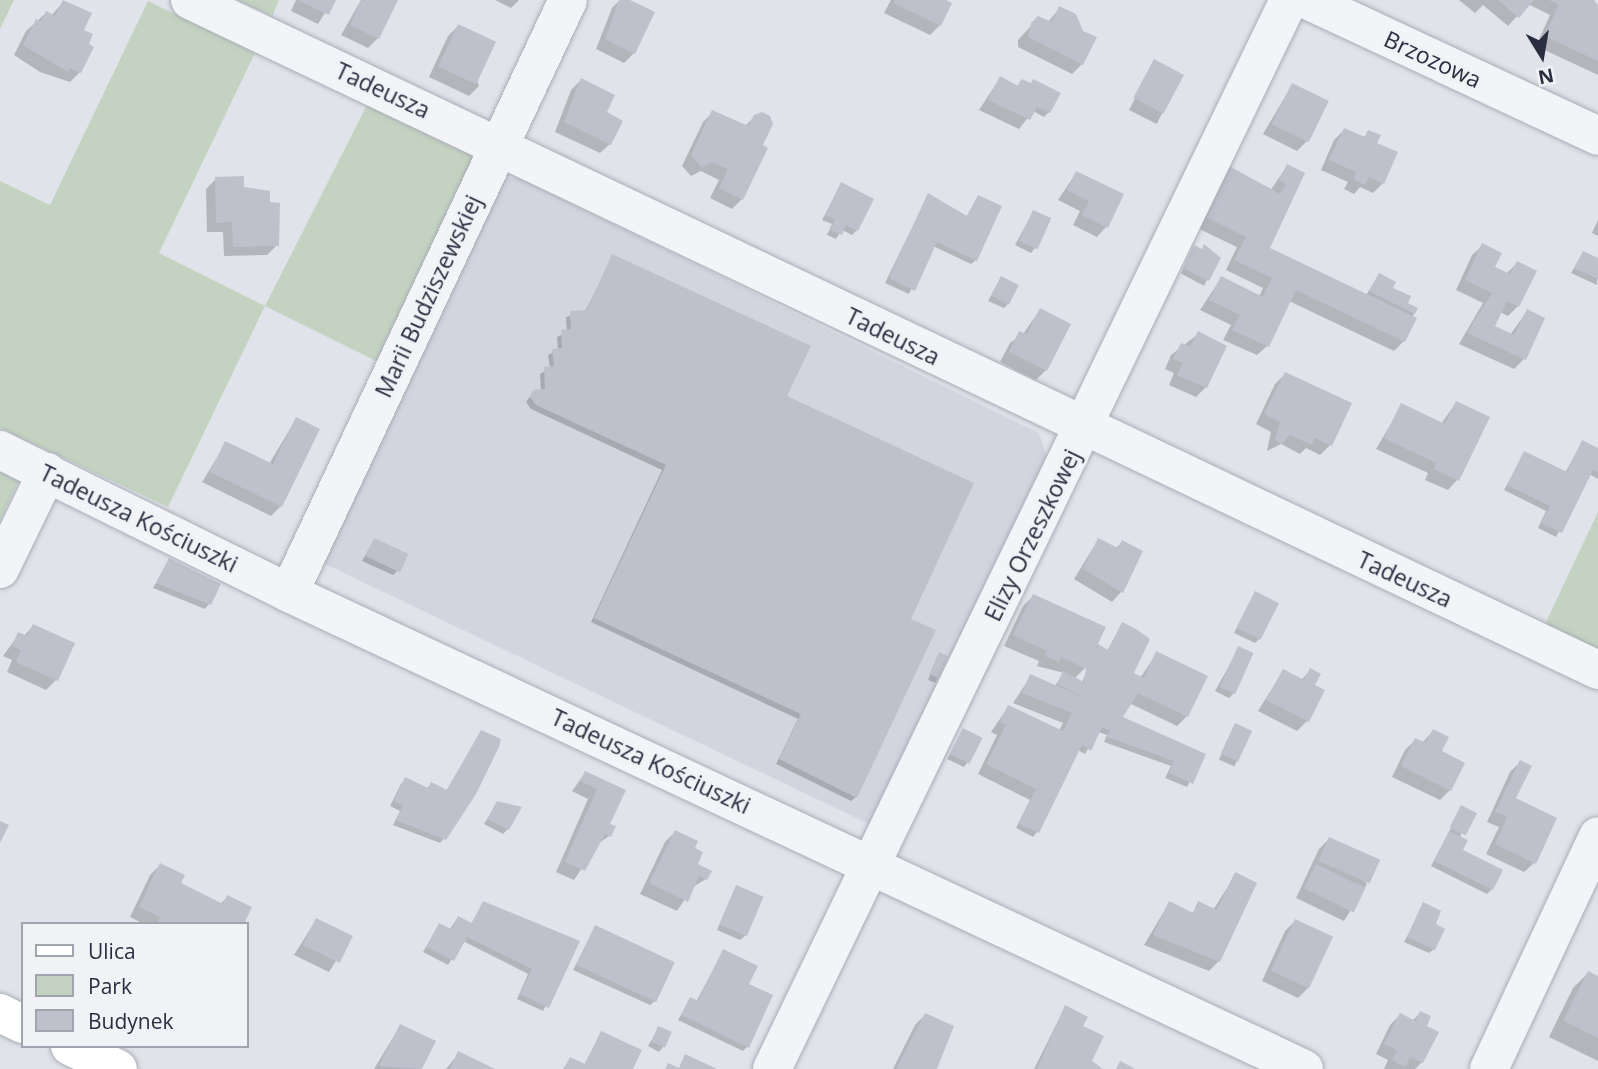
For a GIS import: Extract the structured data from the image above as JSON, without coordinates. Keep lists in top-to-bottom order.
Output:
{
  "streets": {
    "street": [
      "Brzozowa",
      "Tadeusza",
      "Marii Budziszewskiej",
      "Tadeusza Kościuszki",
      "Elizy Orzeszkowej"
    ]
  },
  "crossings": [
    ["Tadeusza", "Marii Budziszewskiej"],
    ["Tadeusza", "Elizy Orzeszkowej"],
    ["Marii Budziszewskiej", "Tadeusza Kościuszki"],
    ["Tadeusza Kościuszki", "Elizy Orzeszkowej"]
  ],
  "legend": ["Ulica", "Park", "Budynek"],
  "north": "bottom"
}
